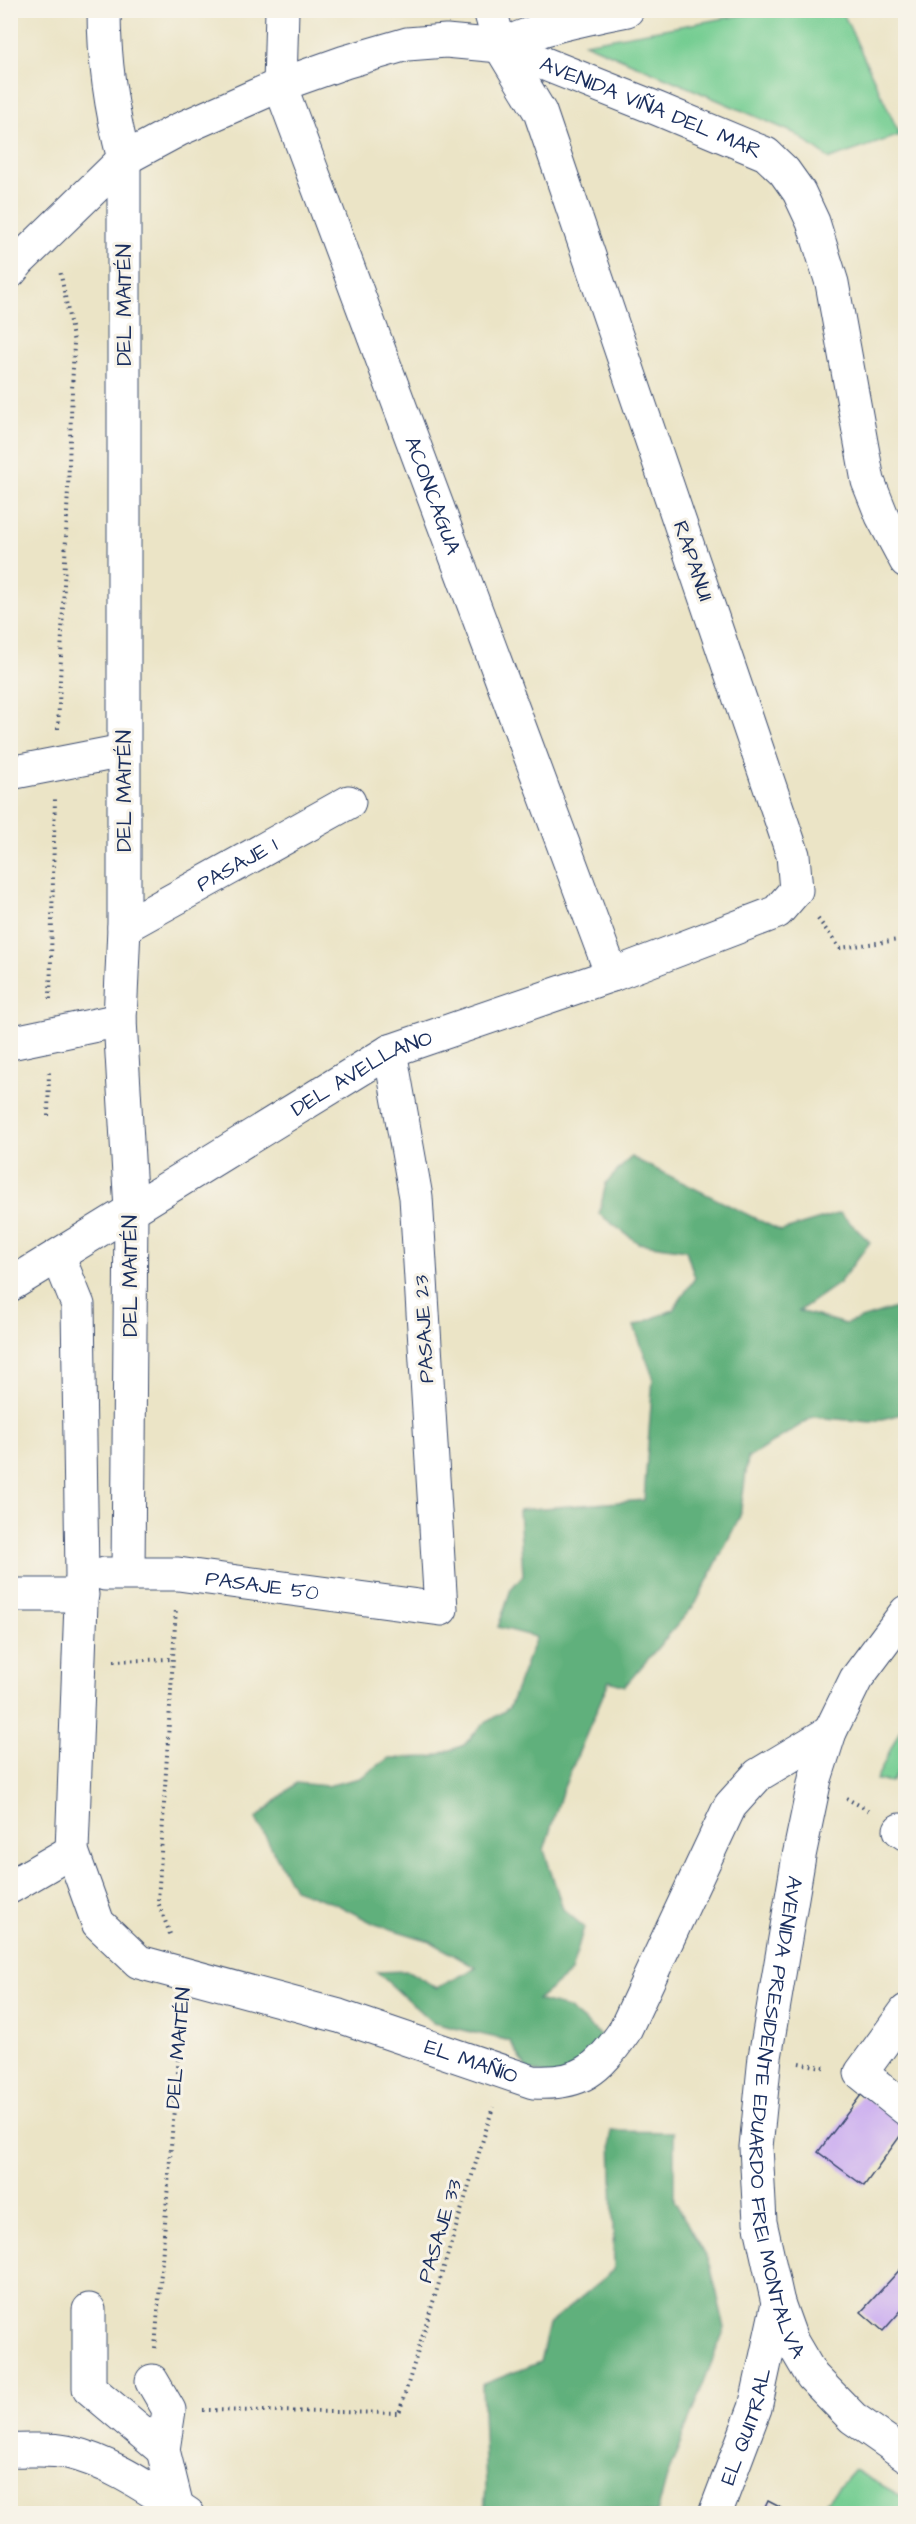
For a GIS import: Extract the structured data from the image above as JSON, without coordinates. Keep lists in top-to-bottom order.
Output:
{
  "streets": {
    "street": [
      "AVENIDA VIÑA DEL MAR",
      "DEL MAITÉN",
      "ACONCAGUA",
      "RAPANUI",
      "PASAJE 1",
      "DEL AVELLANO",
      "PASAJE 23",
      "PASAJE 50",
      "EL MAÑÍO",
      "AVENIDA PRESIDENTE EDUARDO FREI MONTALVA",
      "EL QUITRAL"
    ],
    "path": ["PASAJE 33"]
  },
  "crossings": [
    ["AVENIDA VIÑA DEL MAR", "DEL MAITÉN"],
    ["AVENIDA VIÑA DEL MAR", "ACONCAGUA"],
    ["AVENIDA VIÑA DEL MAR", "RAPANUI"],
    ["DEL MAITÉN", "PASAJE 1"],
    ["DEL MAITÉN", "DEL AVELLANO"],
    ["DEL MAITÉN", "PASAJE 50"],
    ["DEL MAITÉN", "EL MAÑÍO"],
    ["ACONCAGUA", "DEL AVELLANO"],
    ["DEL AVELLANO", "PASAJE 23"],
    ["PASAJE 23", "PASAJE 50"],
    ["EL MAÑÍO", "AVENIDA PRESIDENTE EDUARDO FREI MONTALVA"],
    ["EL MAÑÍO", "PASAJE 33"],
    ["AVENIDA PRESIDENTE EDUARDO FREI MONTALVA", "EL QUITRAL"]
  ]
}
